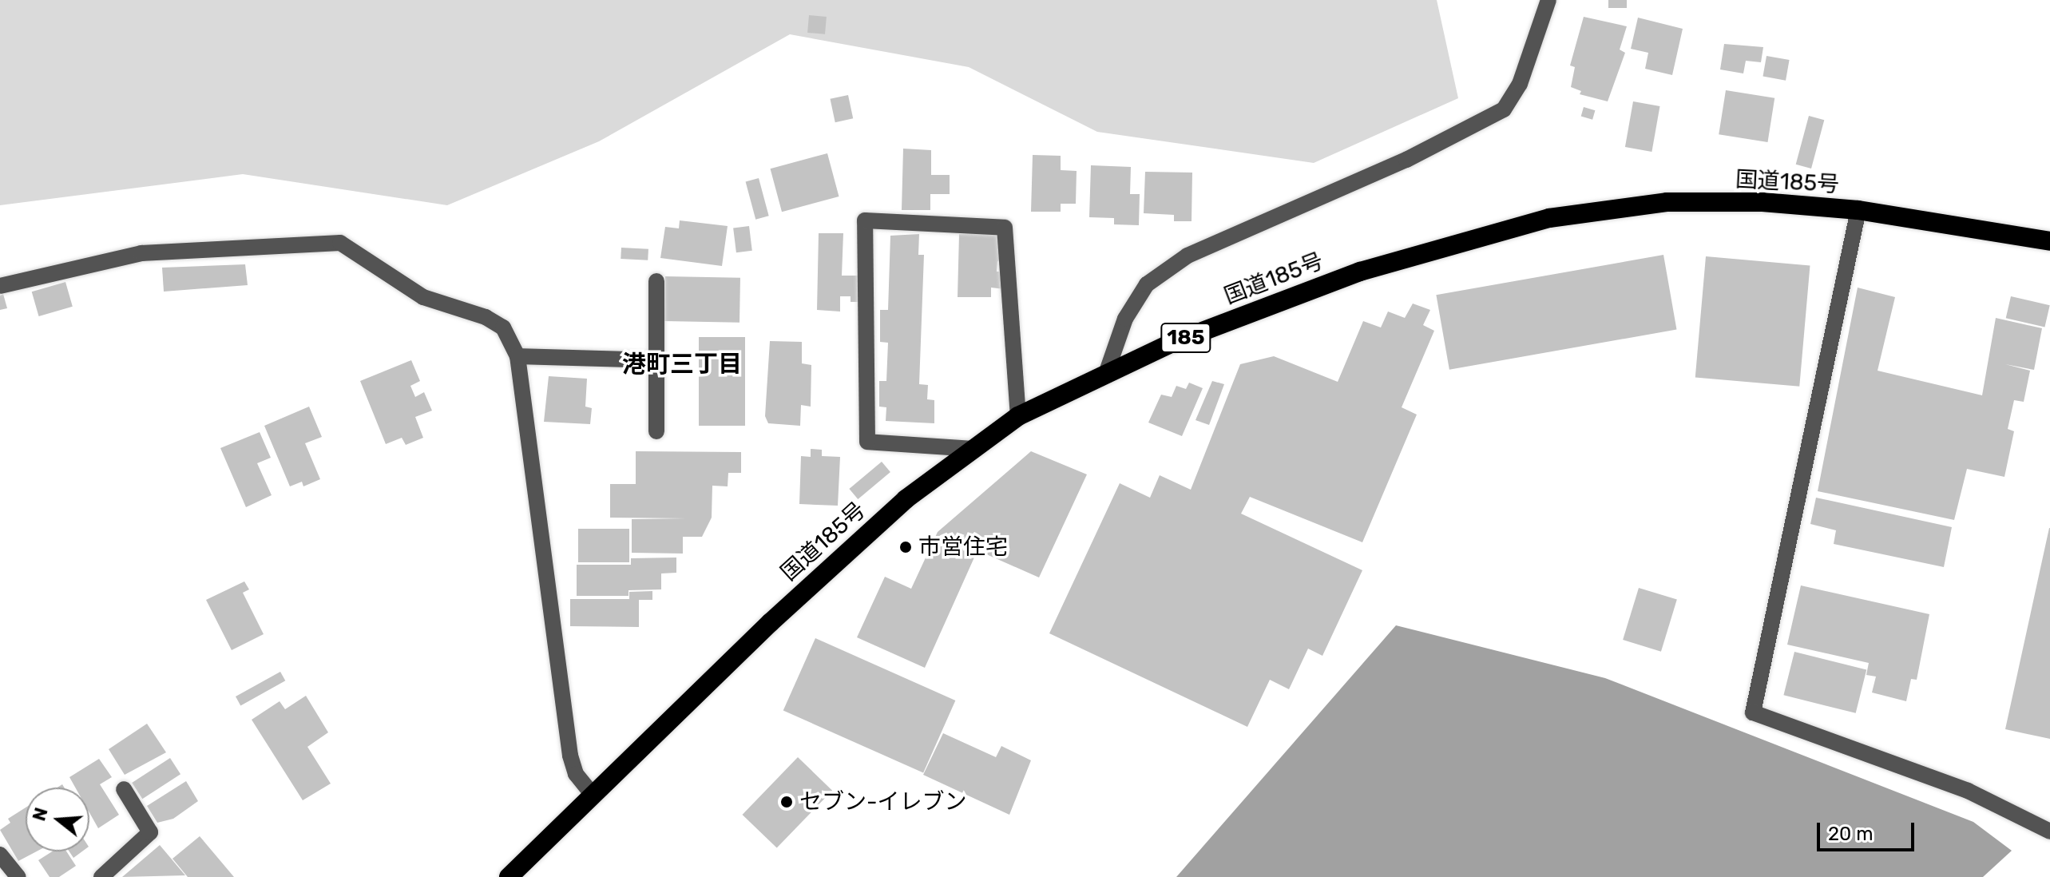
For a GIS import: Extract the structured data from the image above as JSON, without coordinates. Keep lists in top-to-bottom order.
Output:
{
  "streets": {
    "highway": ["国道185号", "185"]
  },
  "districts": ["港町三丁目"],
  "places": ["市営住宅", "セブン-イレブン"],
  "scale_bar": "20 m",
  "north": "left"
}
